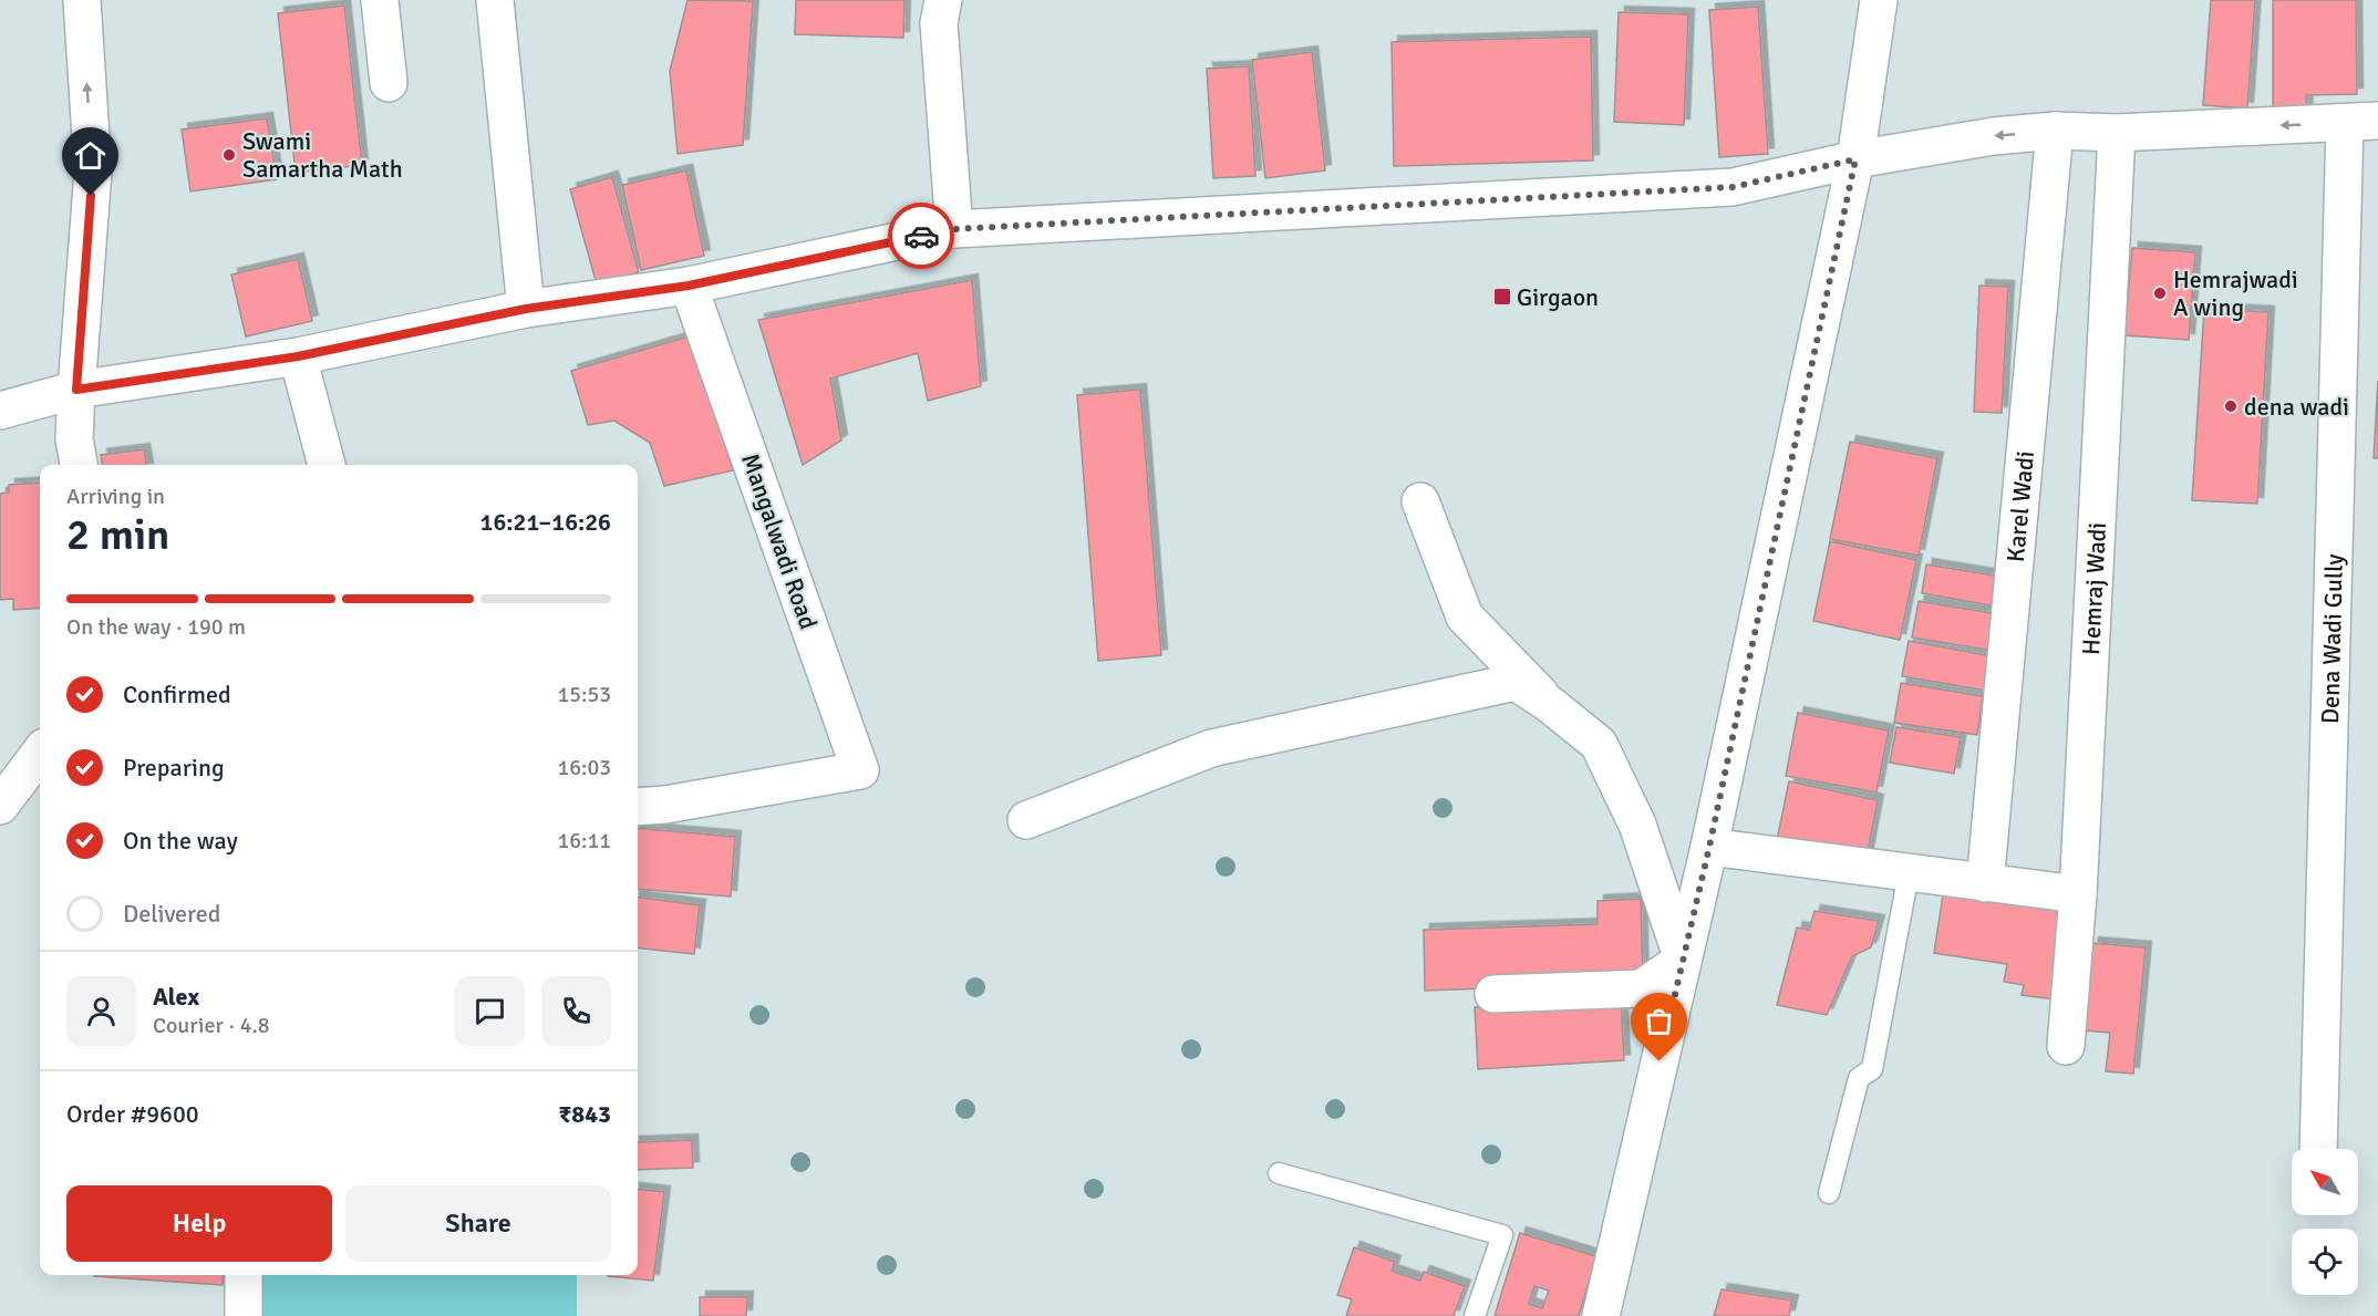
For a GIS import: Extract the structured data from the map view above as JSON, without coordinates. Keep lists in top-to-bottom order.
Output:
{
  "streets": {
    "street": [
      "Karel Wadi",
      "Mangalwadi Road",
      "Hemraj Wadi",
      "Dena Wadi Gully"
    ]
  },
  "places": {
    "other": ["Swami Samartha Math", "Hemrajwadi A wing", "dena wadi"],
    "transit": ["Girgaon"]
  },
  "north": "top left",
  "page": {
    "heading": ["2 min", "Arriving in", "16:21–16:26"],
    "panel": [
      "Alex",
      "Courier · 4.8",
      "Order #9600",
      "₹843"
    ],
    "bar": "On the way · 190 m",
    "list": [
      ["Confirmed", "15:53"],
      ["Preparing", "16:03"],
      ["On the way", "16:11"],
      "Delivered"
    ],
    "buttons": ["Help", "Share"]
  }
}
